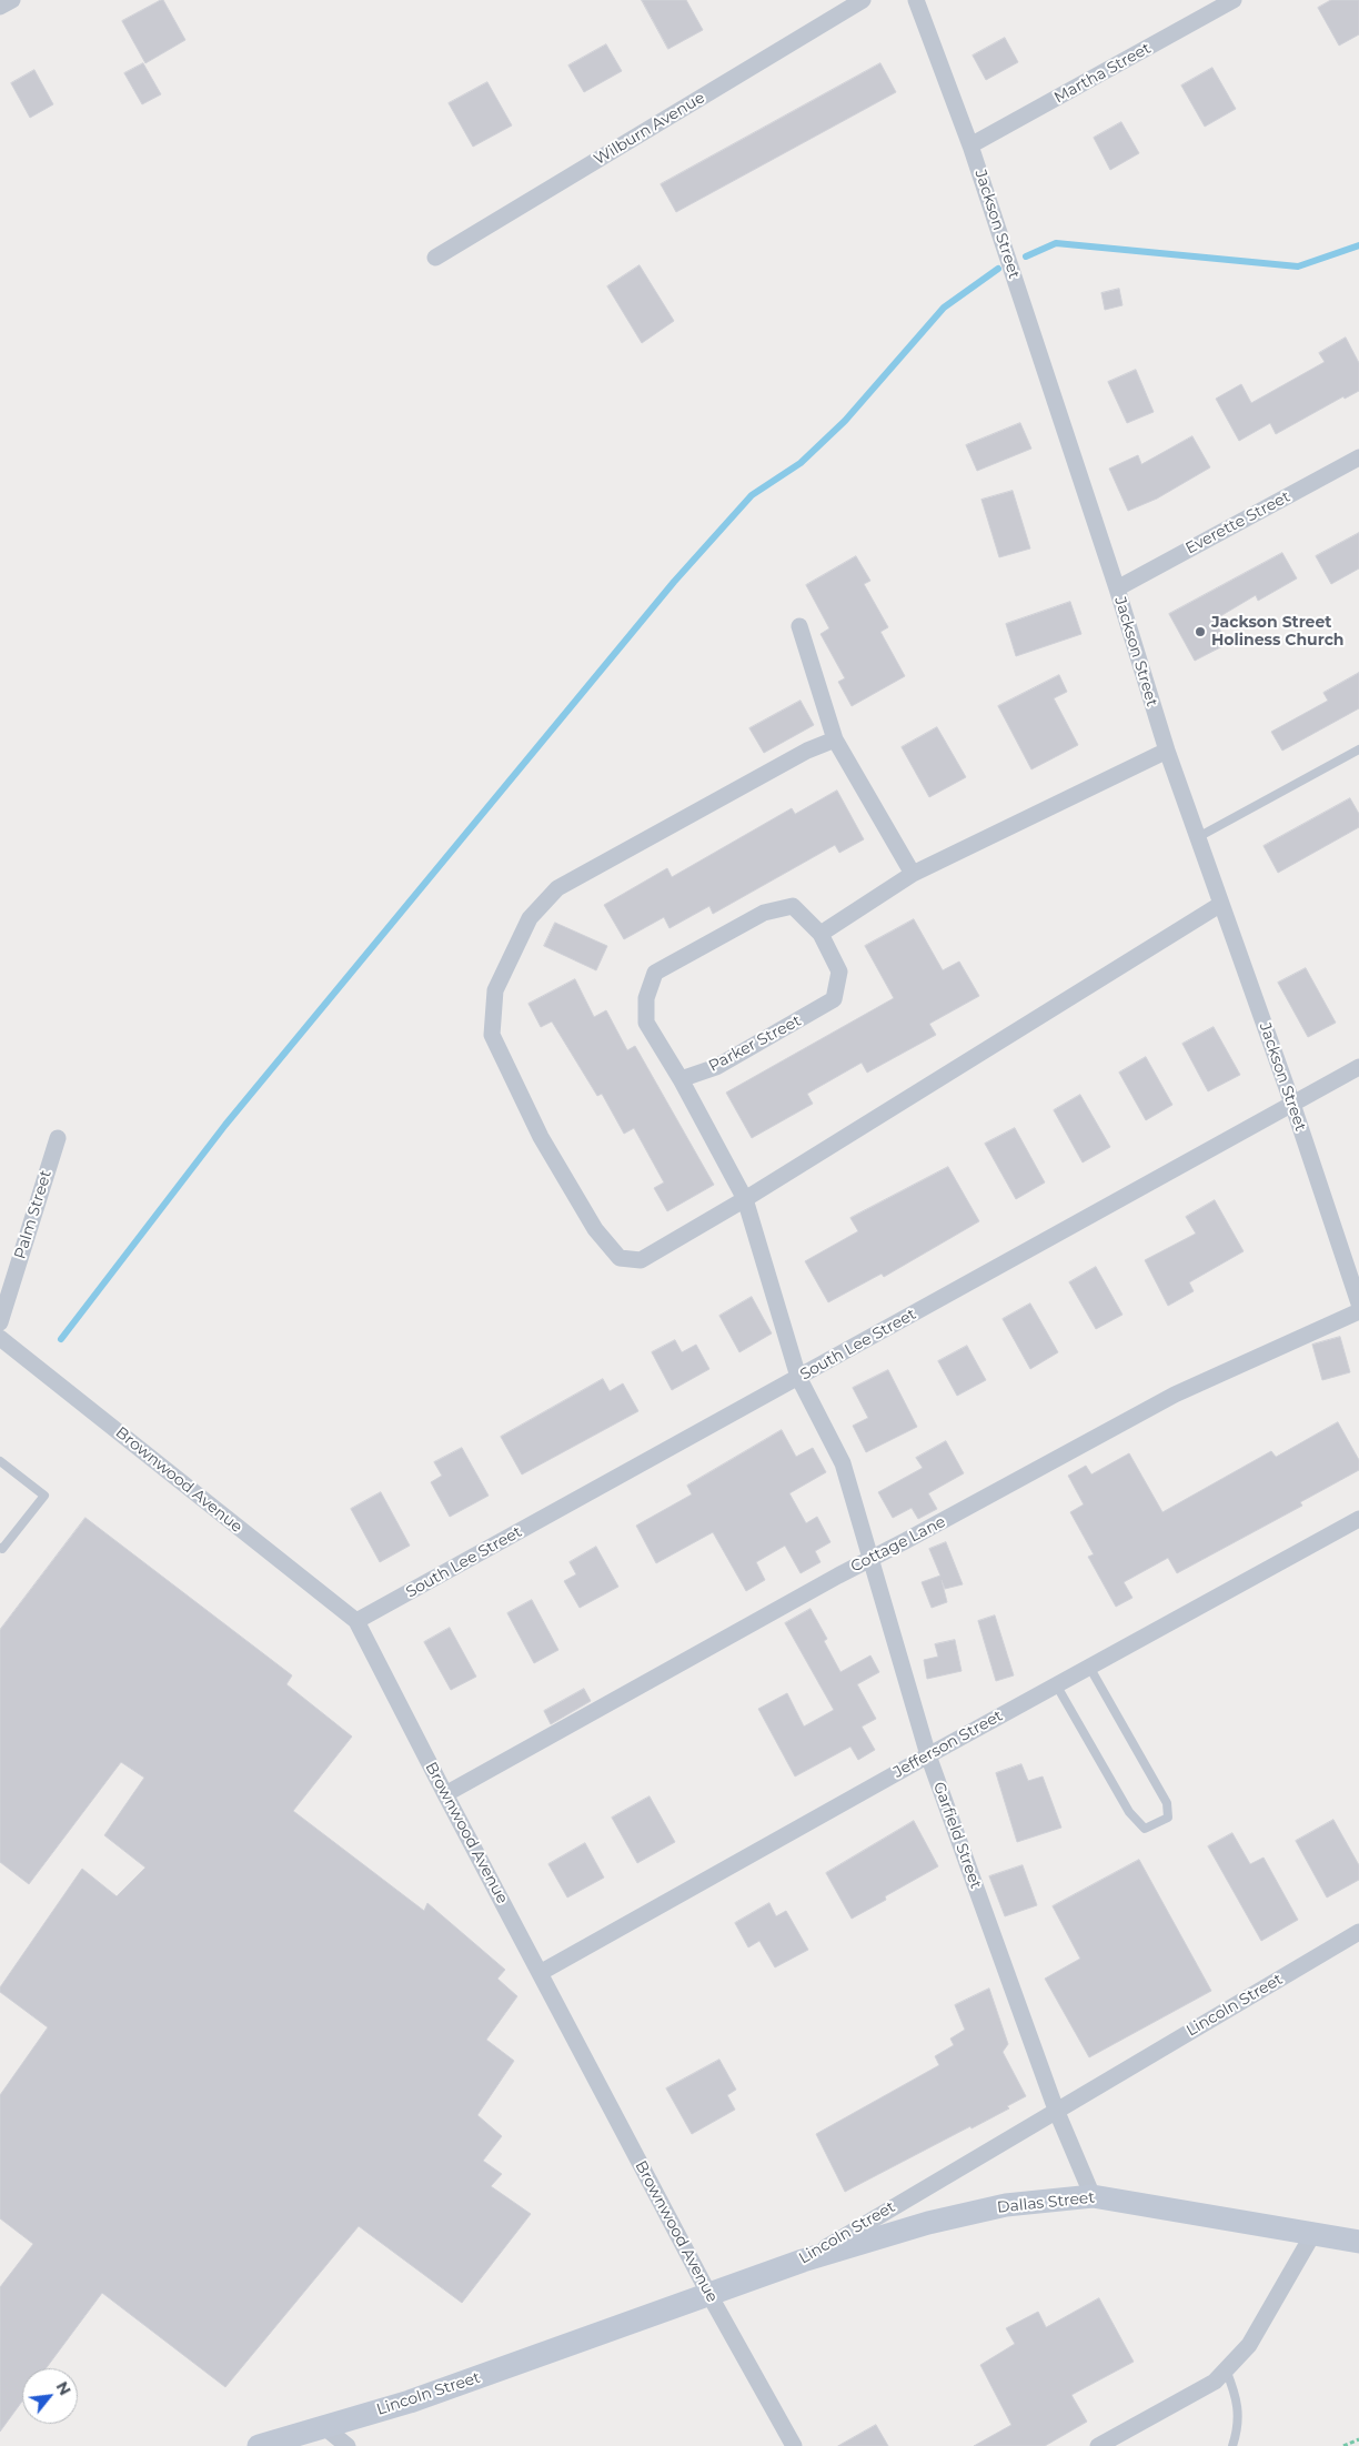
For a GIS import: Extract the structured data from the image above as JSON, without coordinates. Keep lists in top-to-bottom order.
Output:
{
  "streets": {
    "street": [
      "Martha Street",
      "Wilburn Avenue",
      "Jackson Street",
      "Everette Street",
      "Parker Street",
      "Palm Street",
      "South Lee Street",
      "Brownwood Avenue",
      "Cottage Lane",
      "Jefferson Street",
      "Garfield Street",
      "Lincoln Street",
      "Dallas Street"
    ]
  },
  "crossings": [
    ["Martha Street", "Jackson Street"],
    ["Jackson Street", "Everette Street"],
    ["Jackson Street", "South Lee Street"],
    ["Parker Street", "Garfield Street"],
    ["South Lee Street", "Brownwood Avenue"],
    ["South Lee Street", "Garfield Street"],
    ["Brownwood Avenue", "Cottage Lane"],
    ["Brownwood Avenue", "Jefferson Street"],
    ["Brownwood Avenue", "Lincoln Street"],
    ["Cottage Lane", "Garfield Street"],
    ["Jefferson Street", "Garfield Street"],
    ["Garfield Street", "Lincoln Street"],
    ["Garfield Street", "Dallas Street"],
    ["Lincoln Street", "Dallas Street"]
  ],
  "places": ["Jackson Street Holiness Church"],
  "north": "top right"
}
